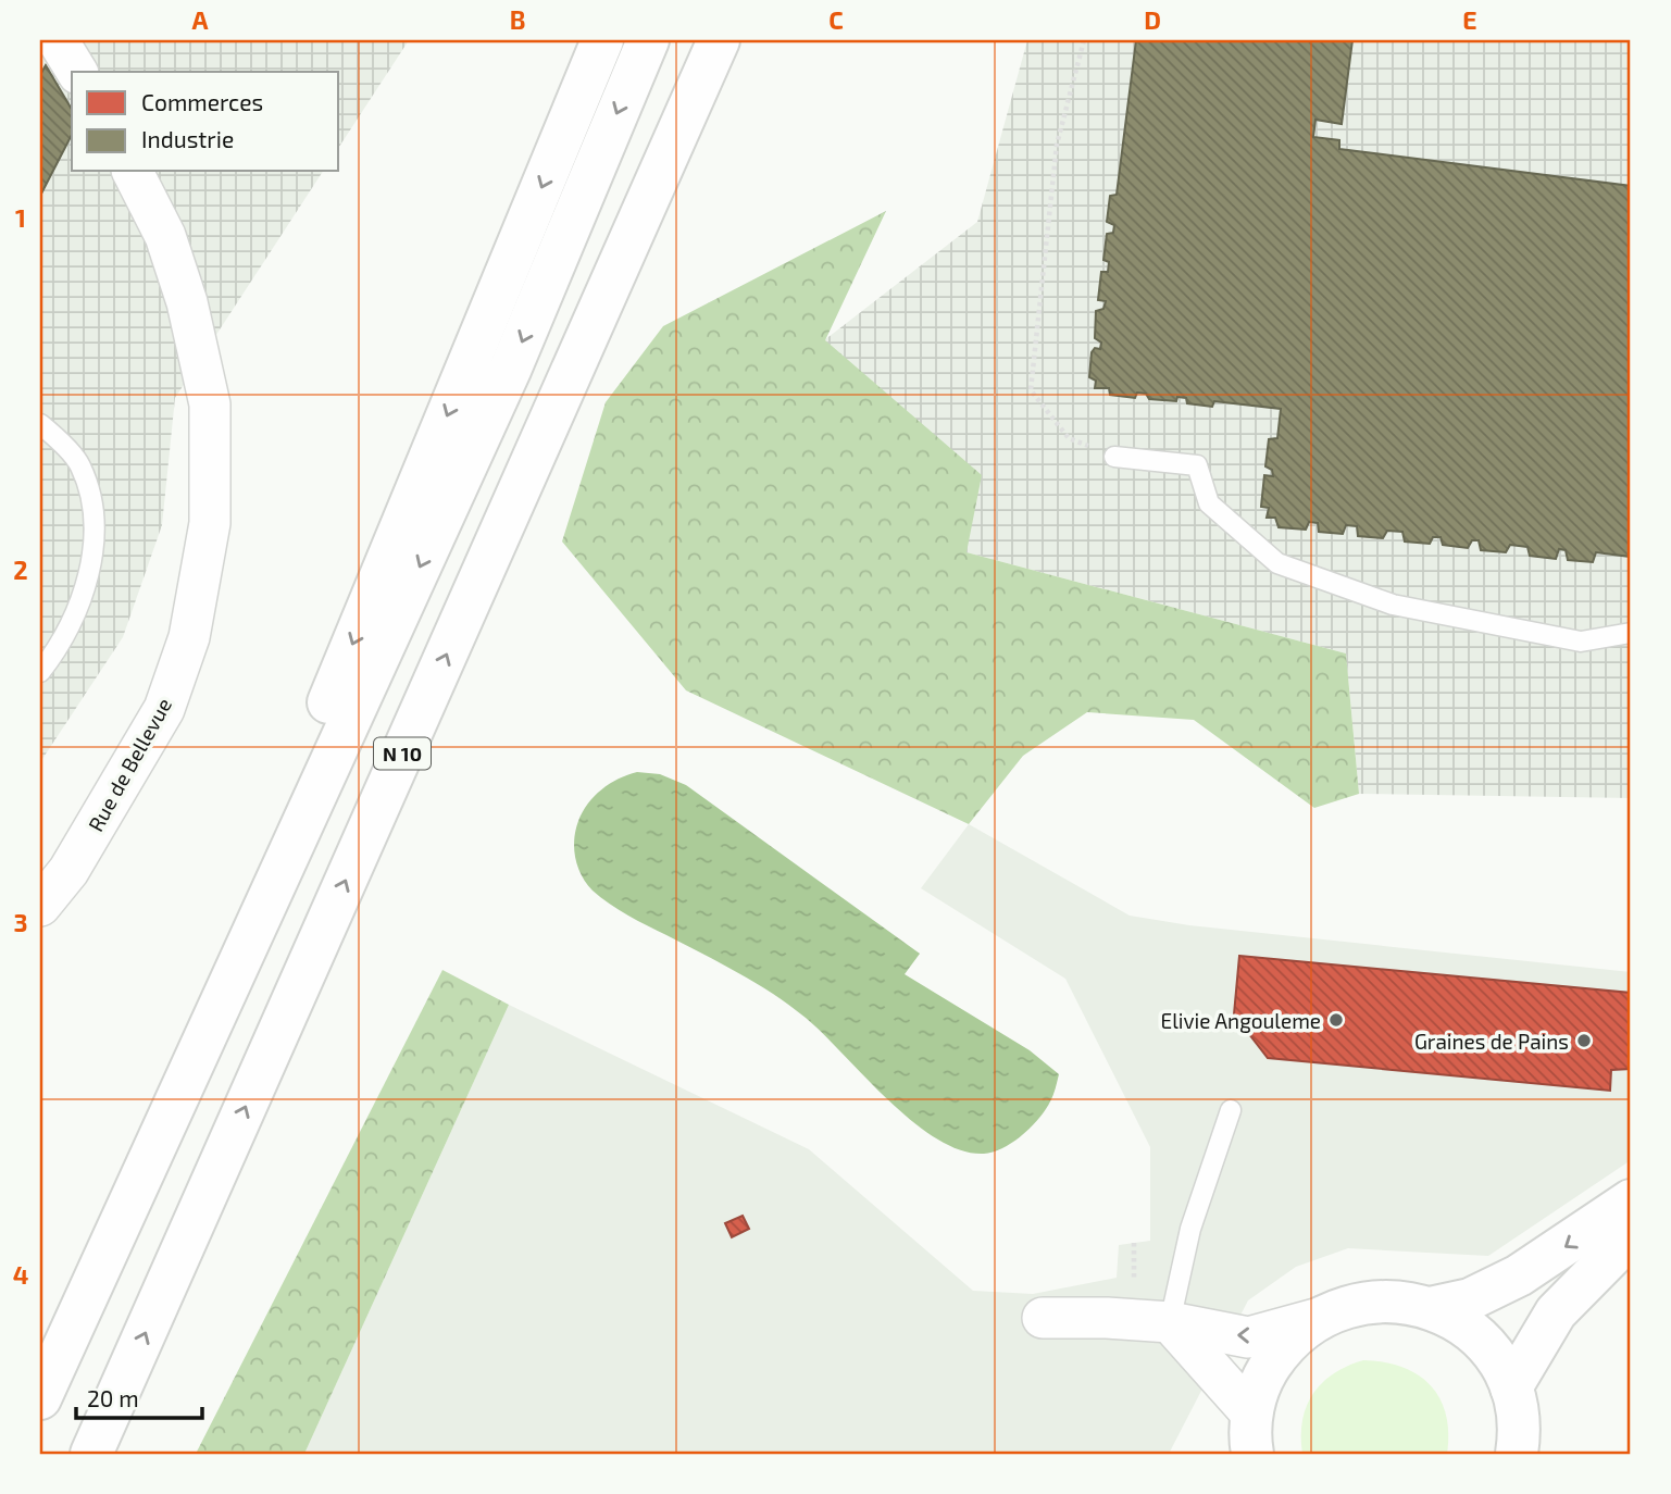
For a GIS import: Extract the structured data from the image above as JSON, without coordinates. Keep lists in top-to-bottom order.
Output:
{
  "streets": {
    "main road": ["N 10"],
    "street": ["Rue de Bellevue"]
  },
  "places": ["Elivie Angouleme", "Graines de Pains"],
  "legend": ["Commerces", "Industrie"],
  "scale_bar": "20 m",
  "grid": {
    "columns": [
      "A",
      "B",
      "C",
      "D",
      "E"
    ],
    "rows": [
      "1",
      "2",
      "3",
      "4"
    ]
  }
}
